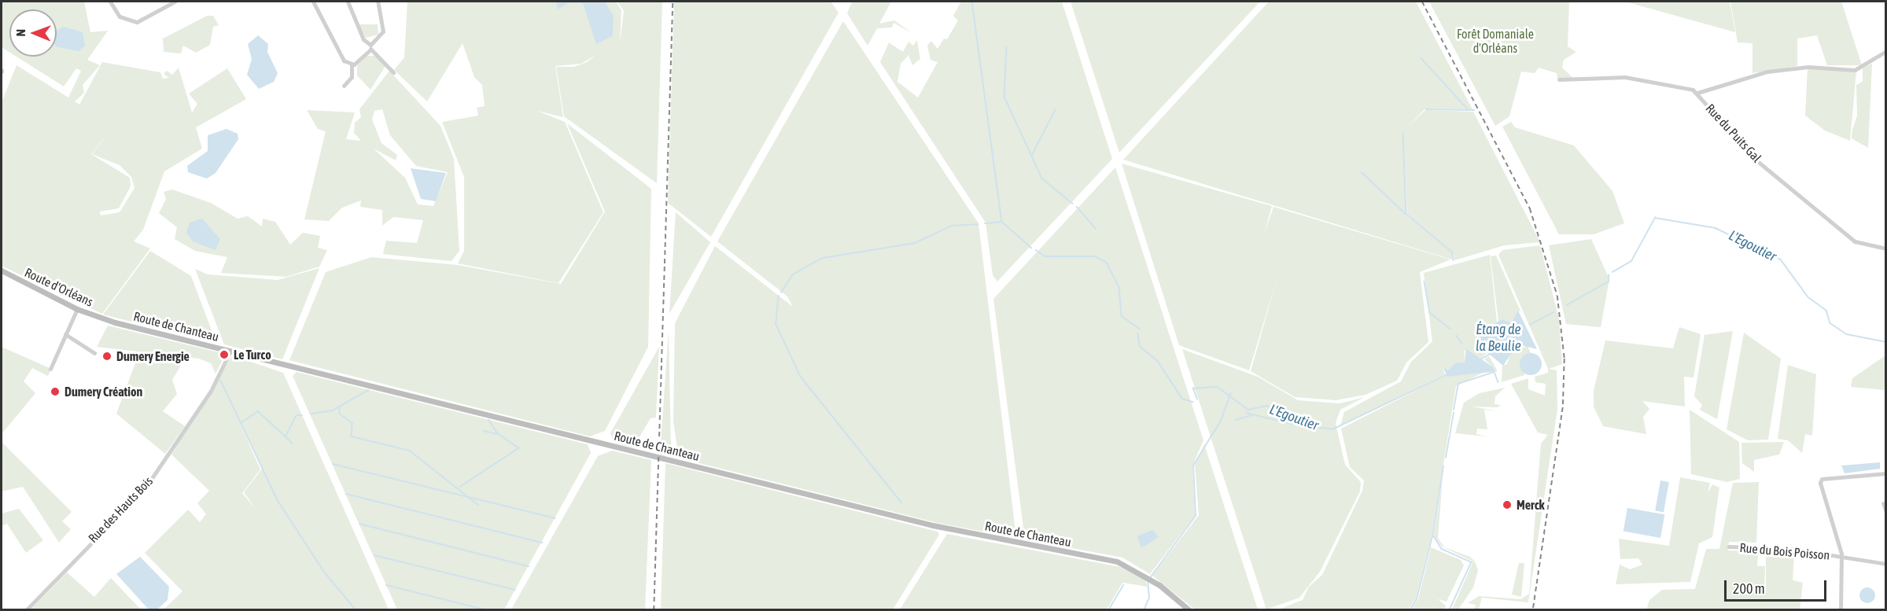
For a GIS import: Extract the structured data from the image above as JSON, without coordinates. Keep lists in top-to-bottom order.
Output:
{
  "streets": {
    "main road": ["Route d'Orléans", "Route de Chanteau"],
    "street": ["Rue du Puits Gal", "Rue des Hauts Bois", "Rue du Bois Poisson"]
  },
  "crossings": [
    ["Route d'Orléans", "Route de Chanteau"],
    ["Route de Chanteau", "Rue des Hauts Bois"]
  ],
  "water": ["L'Egoutier", "Étang de la Beulie"],
  "parks": ["Forêt Domaniale d'Orléans"],
  "places": [
    "Le Turco",
    "Dumery Energie",
    "Dumery Création",
    "Merck"
  ],
  "scale_bar": "200 m",
  "north": "left"
}
